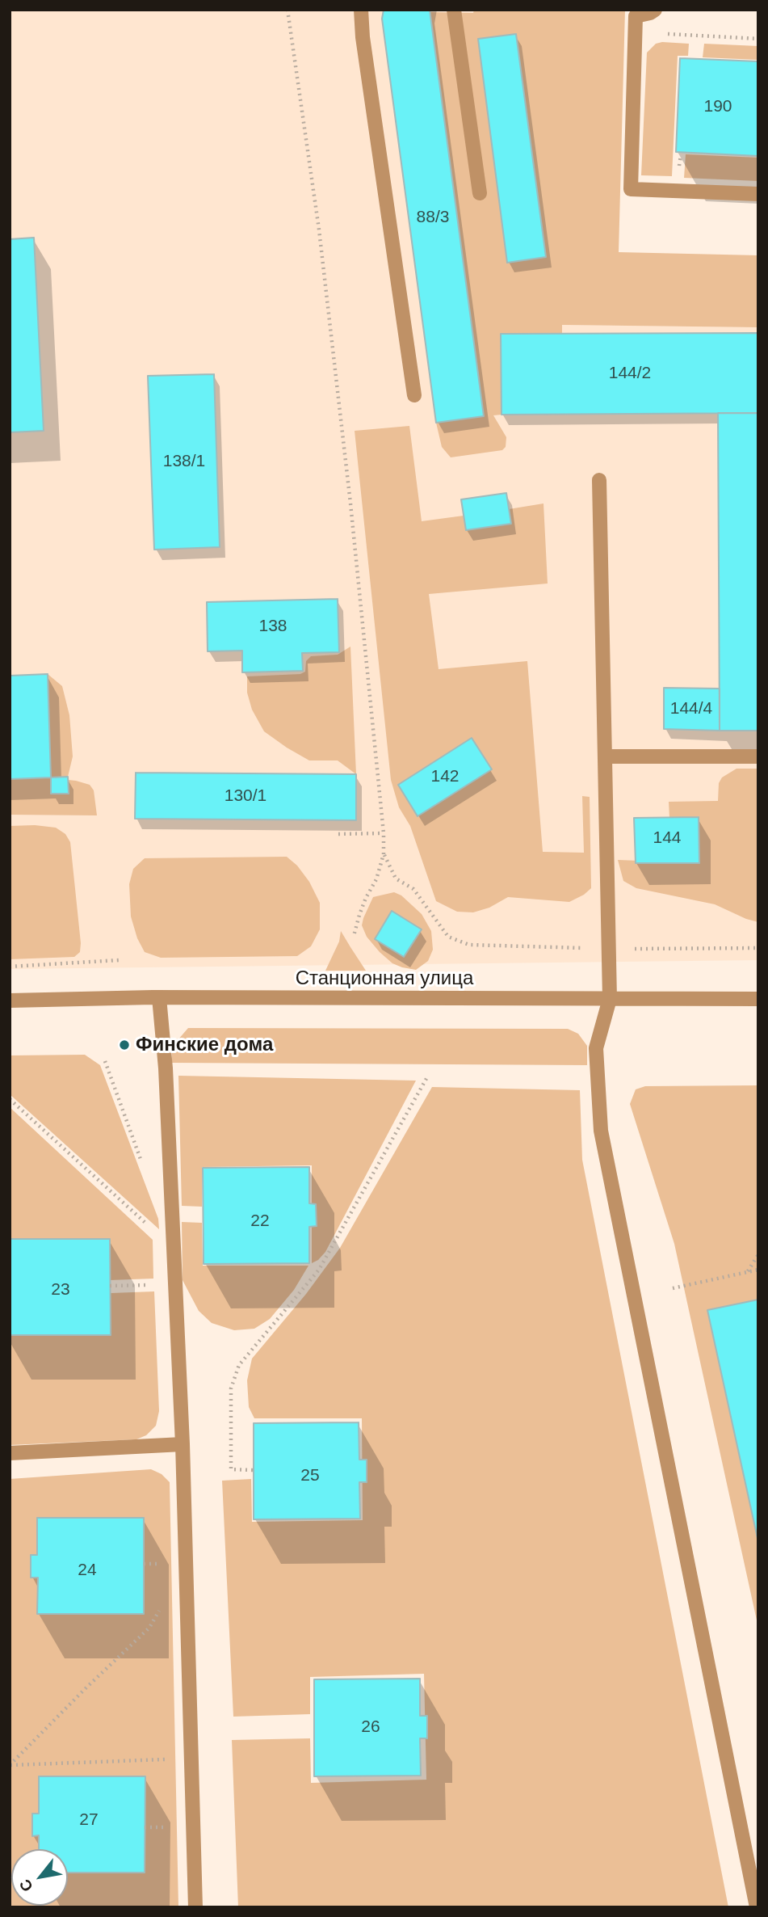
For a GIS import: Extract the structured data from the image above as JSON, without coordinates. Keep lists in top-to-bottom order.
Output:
{
  "streets": {
    "street": ["Станционная улица"]
  },
  "places": ["Финские дома"],
  "house_numbers": [
    "190",
    "88/3",
    "144/2",
    "138/1",
    "138",
    "144/4",
    "142",
    "130/1",
    "144",
    "22",
    "23",
    "25",
    "24",
    "26",
    "27"
  ],
  "north": "bottom left"
}
